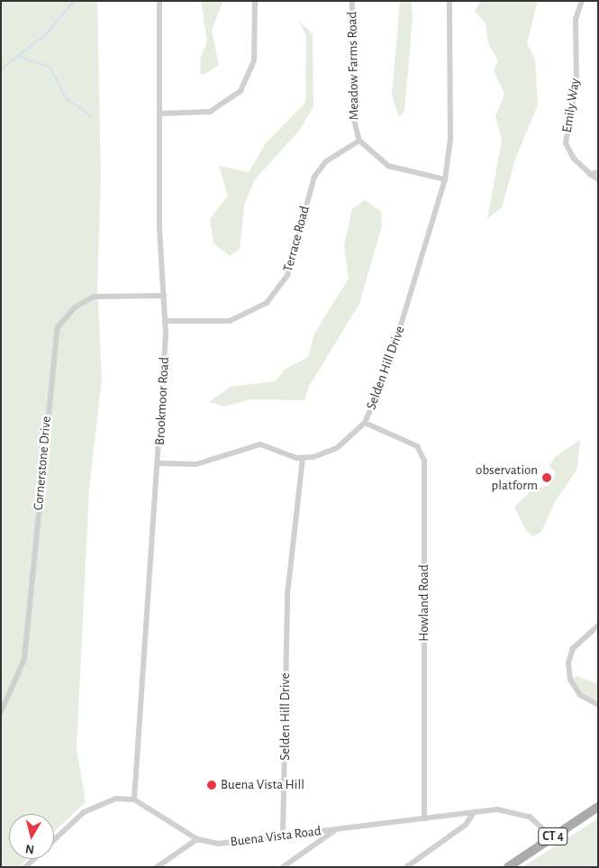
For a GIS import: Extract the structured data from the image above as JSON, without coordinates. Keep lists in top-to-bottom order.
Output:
{
  "streets": {
    "main road": ["CT 4"],
    "street": [
      "Meadow Farms Road",
      "Emily Way",
      "Terrace Road",
      "Selden Hill Drive",
      "Brookmoor Road",
      "Cornerstone Drive",
      "Howland Road",
      "Buena Vista Road"
    ]
  },
  "crossings": [
    ["Meadow Farms Road", "Terrace Road"],
    ["Terrace Road", "Brookmoor Road"],
    ["Selden Hill Drive", "Howland Road"],
    ["Selden Hill Drive", "Buena Vista Road"],
    ["Brookmoor Road", "Cornerstone Drive"],
    ["Brookmoor Road", "Buena Vista Road"],
    ["Howland Road", "Buena Vista Road"],
    ["Buena Vista Road", "CT 4"]
  ],
  "places": ["observation platform", "Buena Vista Hill"],
  "north": "bottom"
}
